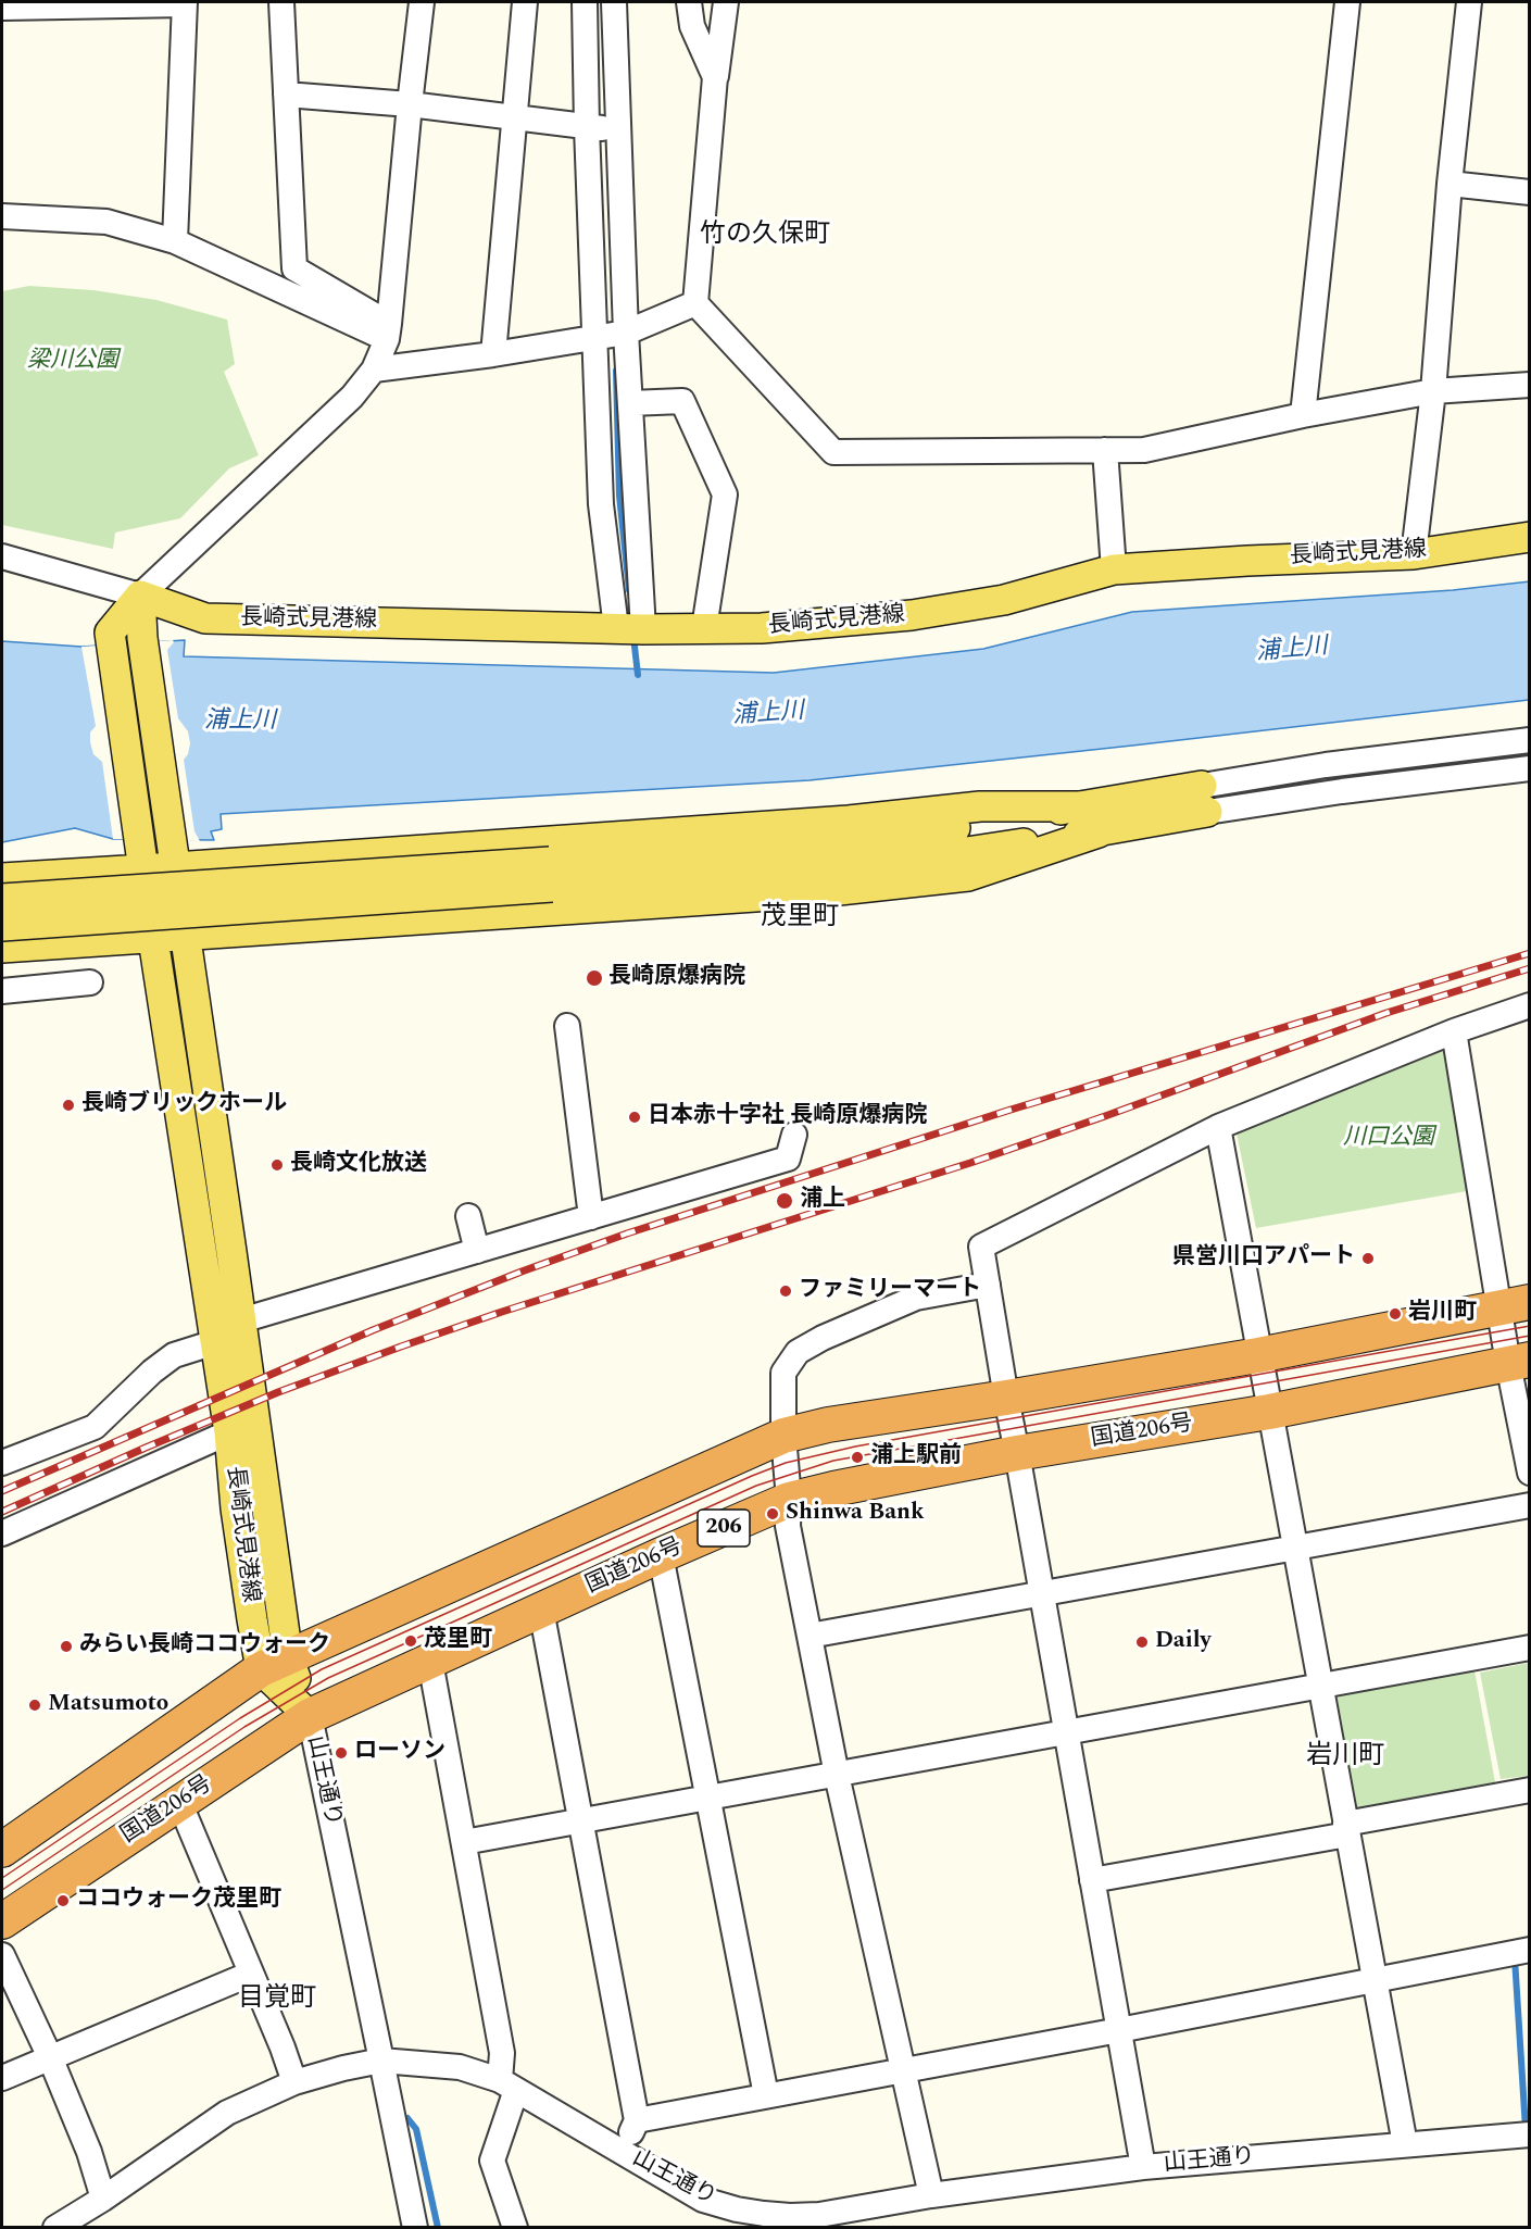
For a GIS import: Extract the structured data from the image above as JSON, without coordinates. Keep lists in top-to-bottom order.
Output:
{
  "streets": {
    "highway": ["国道206号", "206"],
    "main road": ["長崎式見港線"],
    "street": ["山王通り"]
  },
  "crossings": [
    ["長崎式見港線", "206"],
    ["国道206号", "山王通り"]
  ],
  "districts": [
    "竹の久保町",
    "茂里町",
    "岩川町",
    "目覚町"
  ],
  "water": ["浦上川"],
  "parks": ["梁川公園", "川口公園"],
  "places": [
    "長崎原爆病院",
    "長崎ブリックホール",
    "日本赤十字社 長崎原爆病院",
    "長崎文化放送",
    "浦上",
    "県営川口アパート",
    "ファミリーマート",
    "岩川町",
    "浦上駅前",
    "Shinwa Bank",
    "茂里町",
    "Daily",
    "みらい長崎ココウォーク",
    "Matsumoto",
    "ローソン",
    "ココウォーク茂里町"
  ]
}
